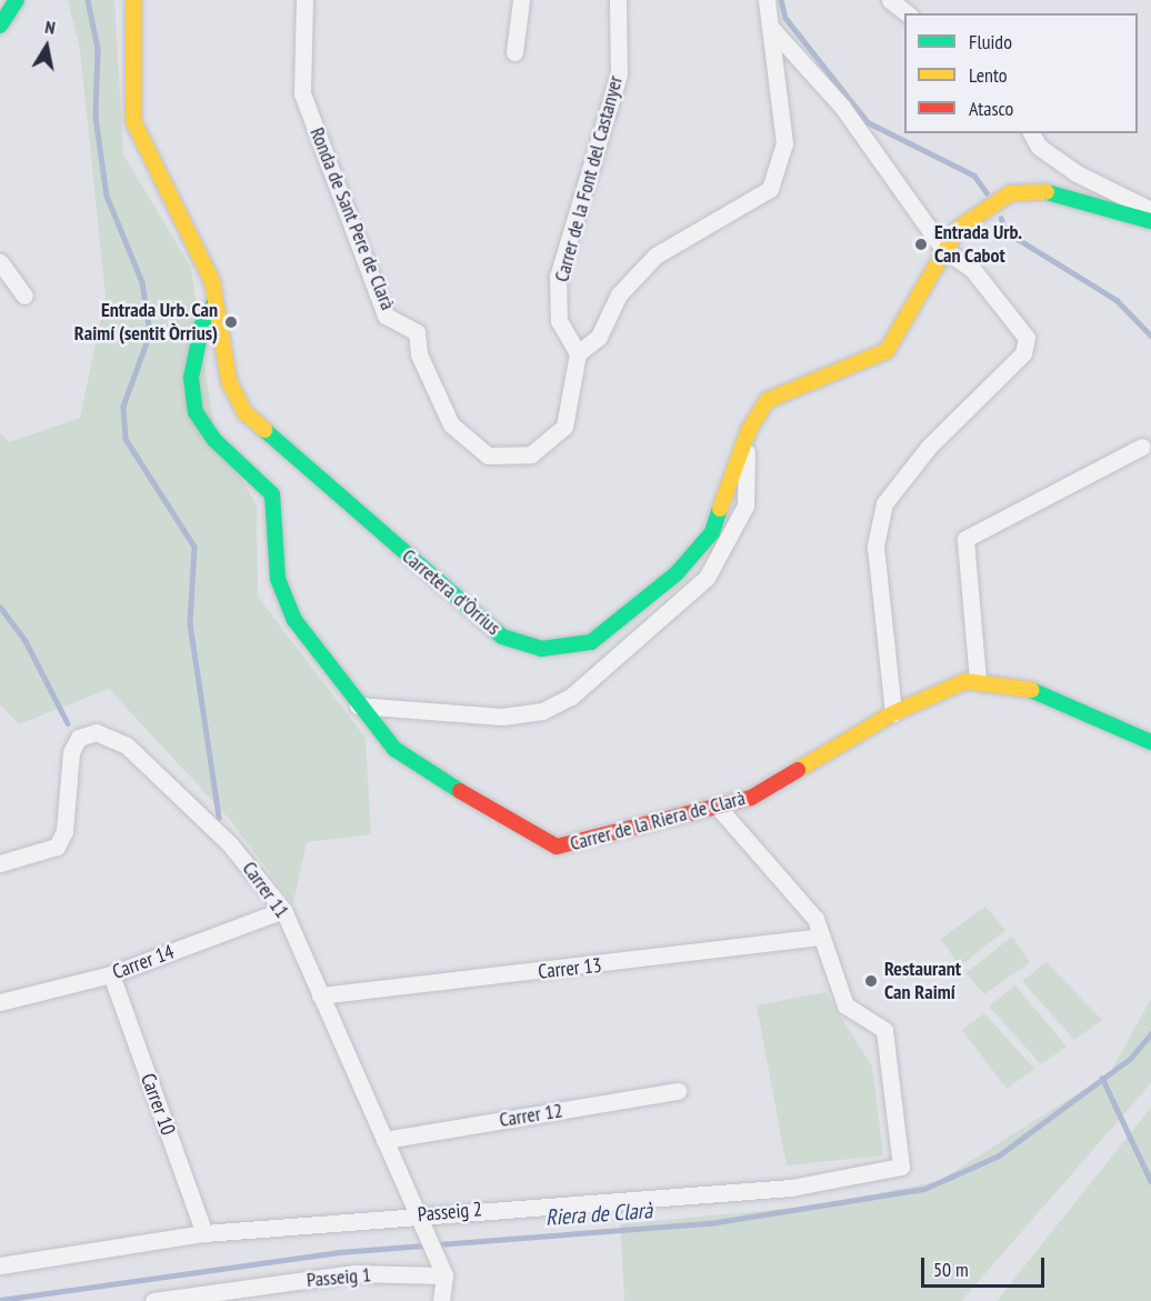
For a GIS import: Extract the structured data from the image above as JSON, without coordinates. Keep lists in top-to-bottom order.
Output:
{
  "streets": {
    "street": [
      "Carrer de la Font del Castanyer",
      "Ronda de Sant Pere de Clarà",
      "Carretera d'Òrrius",
      "Carrer de la Riera de Clarà",
      "Carrer 11",
      "Carrer 14",
      "Carrer 13",
      "Carrer 10",
      "Carrer 12",
      "Passeig 2",
      "Passeig 1"
    ]
  },
  "crossings": [
    ["Carrer de la Font del Castanyer", "Ronda de Sant Pere de Clarà"],
    ["Carretera d'Òrrius", "Carrer de la Riera de Clarà"],
    ["Carrer 11", "Carrer 14"],
    ["Carrer 11", "Carrer 13"],
    ["Carrer 11", "Carrer 12"],
    ["Carrer 11", "Passeig 2"],
    ["Carrer 11", "Passeig 1"],
    ["Carrer 14", "Carrer 10"],
    ["Carrer 13", "Passeig 2"],
    ["Carrer 10", "Passeig 2"]
  ],
  "water": ["Riera de Clarà"],
  "places": ["Entrada Urb. Can Cabot", "Entrada Urb. Can Raimí (sentit Òrrius)", "Restaurant Can Raimí"],
  "legend": ["Fluido", "Lento", "Atasco"],
  "scale_bar": "50 m",
  "north": "top"
}
